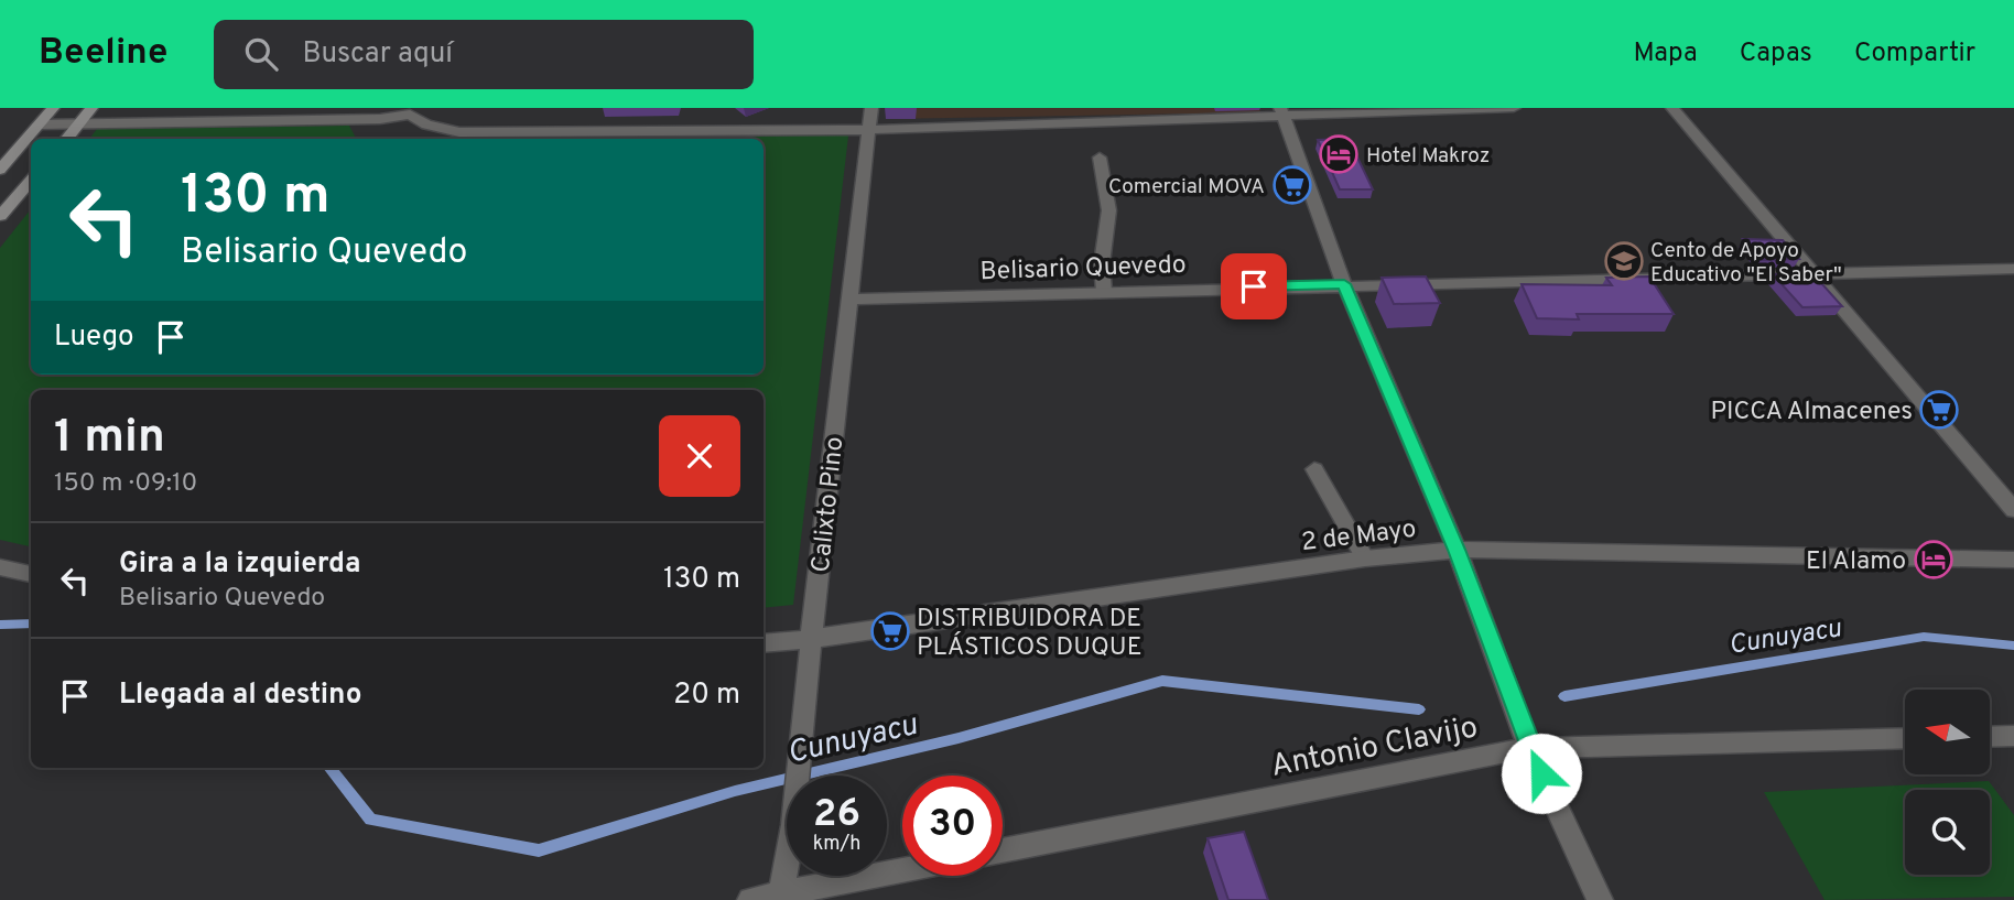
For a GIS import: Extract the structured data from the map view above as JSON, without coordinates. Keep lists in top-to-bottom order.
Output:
{
  "streets": {
    "street": [
      "Belisario Quevedo",
      "Calixto Pino",
      "2 de Mayo",
      "Antonio Clavijo"
    ]
  },
  "crossings": [
    ["Belisario Quevedo", "Calixto Pino"],
    ["Calixto Pino", "2 de Mayo"]
  ],
  "water": ["Cunuyacu"],
  "places": {
    "hotel": ["Hotel Makroz", "El Alamo"],
    "supermarket": ["Comercial MOVA", "PICCA Almacenes", "DISTRIBUIDORA DE PLÁSTICOS DUQUE"],
    "school or university": ["Cento de Apoyo Educativo \"El Saber\""]
  },
  "north": "left",
  "page": {
    "header": "Beeline",
    "search": "Buscar aquí",
    "nav": ["Mapa", "Capas", "Compartir"],
    "turn": ["130 m", "Belisario Quevedo"],
    "then": "Luego",
    "heading": ["1 min", "150 m · 09:10"],
    "list": [
      {
        "name": "Gira a la izquierda",
        "note": "Belisario Quevedo",
        "value": "130 m"
      },
      {
        "name": "Llegada al destino",
        "value": "20 m"
      }
    ],
    "speed": "26 km/h",
    "limit": "30"
  }
}
